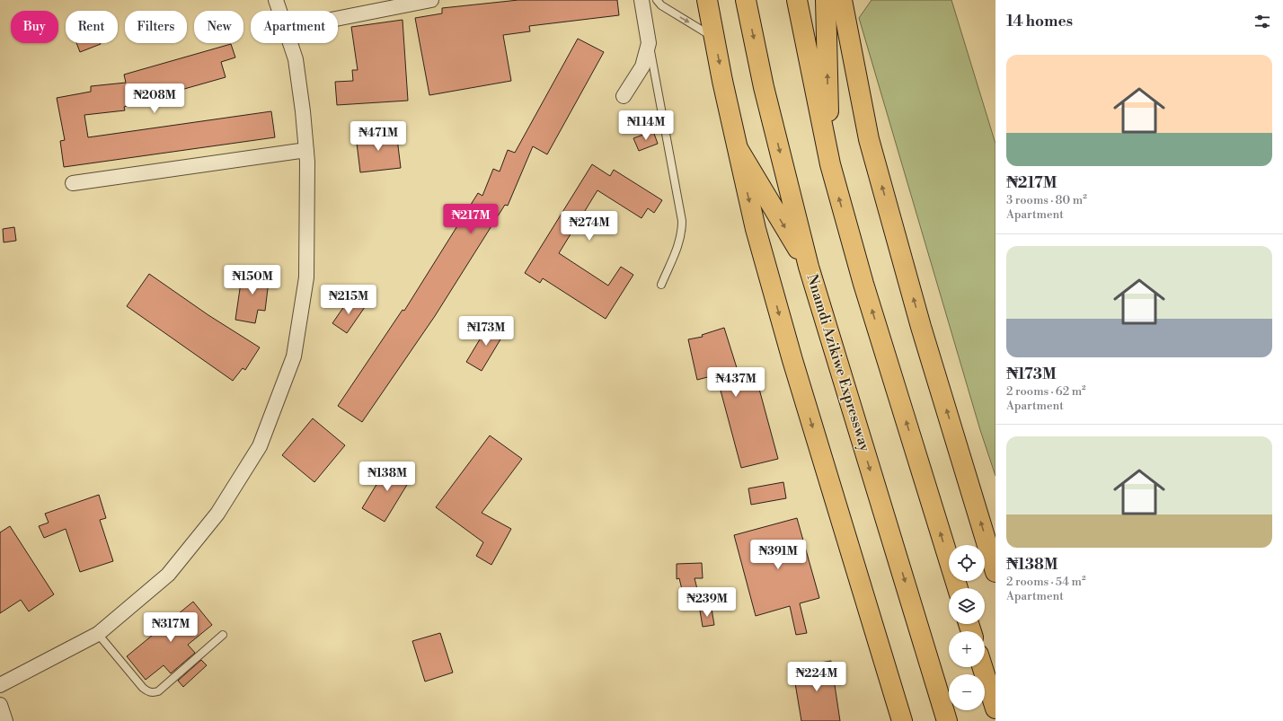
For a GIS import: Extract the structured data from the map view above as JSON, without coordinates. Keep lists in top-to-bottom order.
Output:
{
  "streets": {
    "highway": ["Nnamdi Azikiwe Expressway"]
  },
  "page": {
    "heading": "14 homes",
    "chip": [
      "Buy",
      "Rent",
      "Filters",
      "New",
      "Apartment"
    ],
    "list": [
      {
        "name": "₦217M",
        "note": "3 rooms · 80 m² · Apartment"
      },
      {
        "name": "₦173M",
        "note": "2 rooms · 62 m² · Apartment"
      },
      {
        "name": "₦138M",
        "note": "2 rooms · 54 m² · Apartment"
      }
    ],
    "price": [
      "₦208M",
      "₦114M",
      "₦471M",
      "₦217M",
      "₦274M",
      "₦150M",
      "₦215M",
      "₦173M",
      "₦437M",
      "₦138M",
      "₦391M",
      "₦239M",
      "₦317M",
      "₦224M"
    ],
    "map_buttons": ["+", "−"]
  }
}
